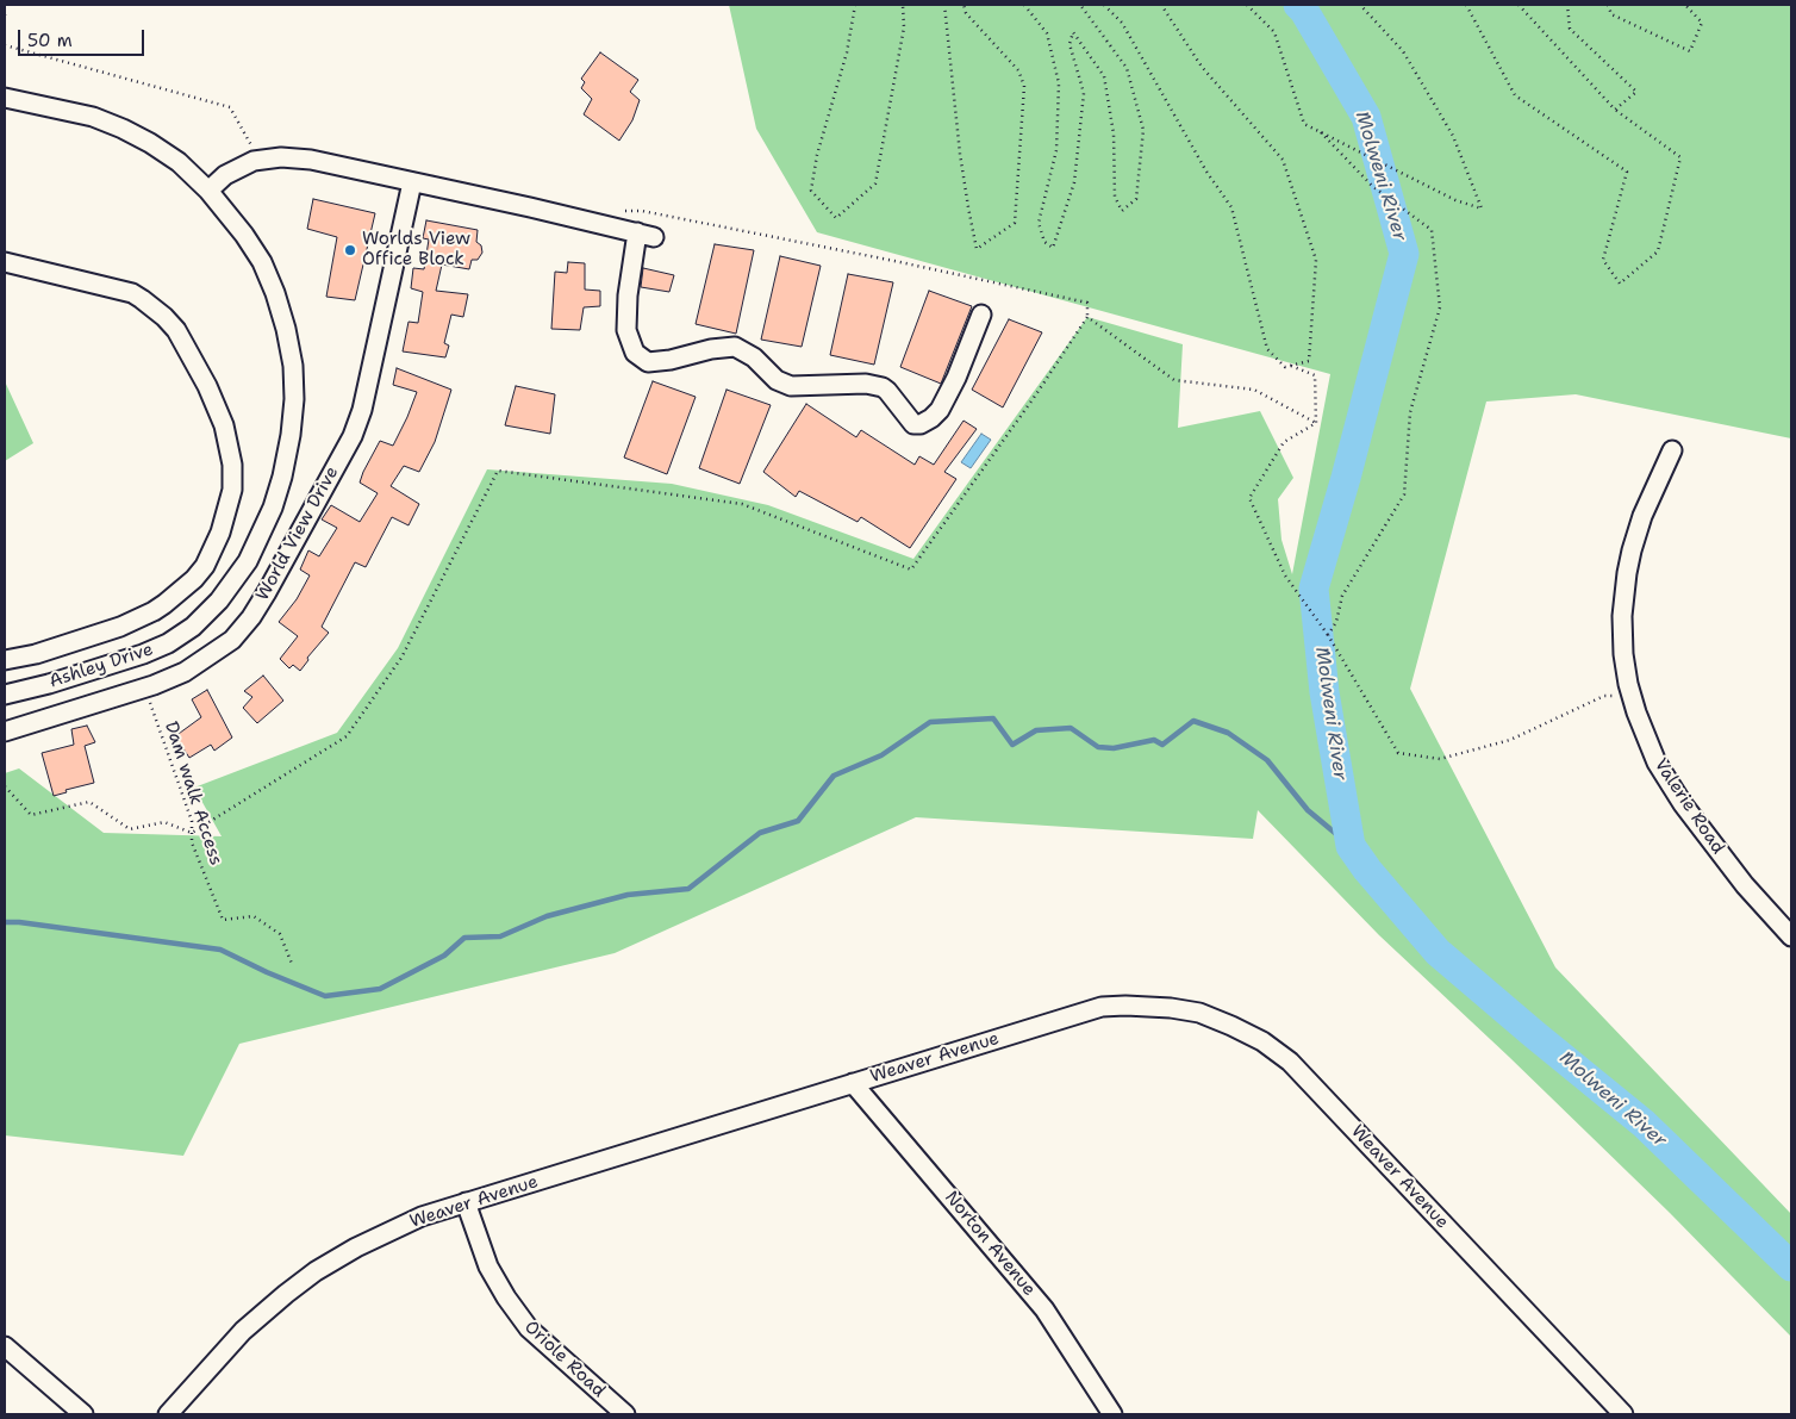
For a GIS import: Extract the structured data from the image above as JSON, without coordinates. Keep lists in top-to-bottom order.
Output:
{
  "streets": {
    "street": [
      "World View Drive",
      "Ashley Drive",
      "Valerie Road",
      "Weaver Avenue",
      "Norton Avenue",
      "Oriole Road"
    ],
    "path": ["Dam walk Access"]
  },
  "crossings": [
    ["World View Drive", "Dam walk Access"],
    ["Weaver Avenue", "Norton Avenue"],
    ["Weaver Avenue", "Oriole Road"]
  ],
  "water": ["Molweni River"],
  "places": ["Worlds View Office Block"],
  "scale_bar": "50 m"
}
